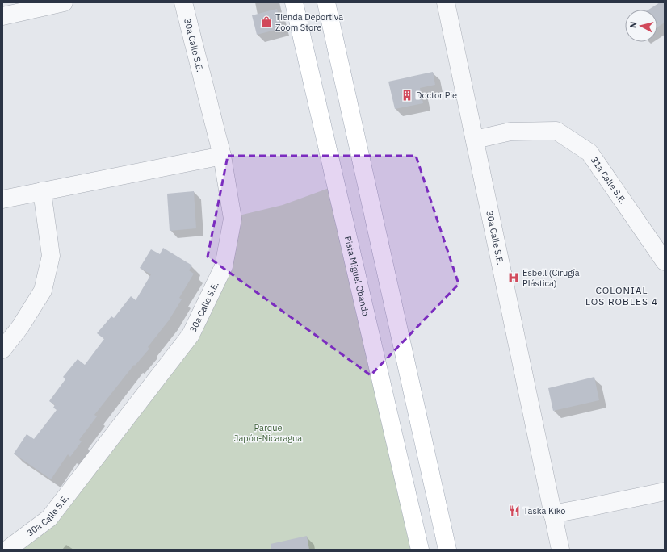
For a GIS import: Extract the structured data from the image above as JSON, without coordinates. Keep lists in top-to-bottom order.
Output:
{
  "streets": {
    "main road": ["Pista Miguel Obando"],
    "street": ["30a Calle S.E.", "31a Calle S.E."]
  },
  "crossings": [
    ["30a Calle S.E.", "31a Calle S.E."]
  ],
  "districts": ["COLONIAL LOS ROBLES 4"],
  "parks": ["Parque Japón-Nicaragua"],
  "places": {
    "shop": ["Tienda Deportiva Zoom Store"],
    "building": ["Doctor Pie"],
    "hospital": ["Esbell (Cirugía Plástica)"],
    "restaurant": ["Taska Kiko"]
  },
  "north": "left"
}
